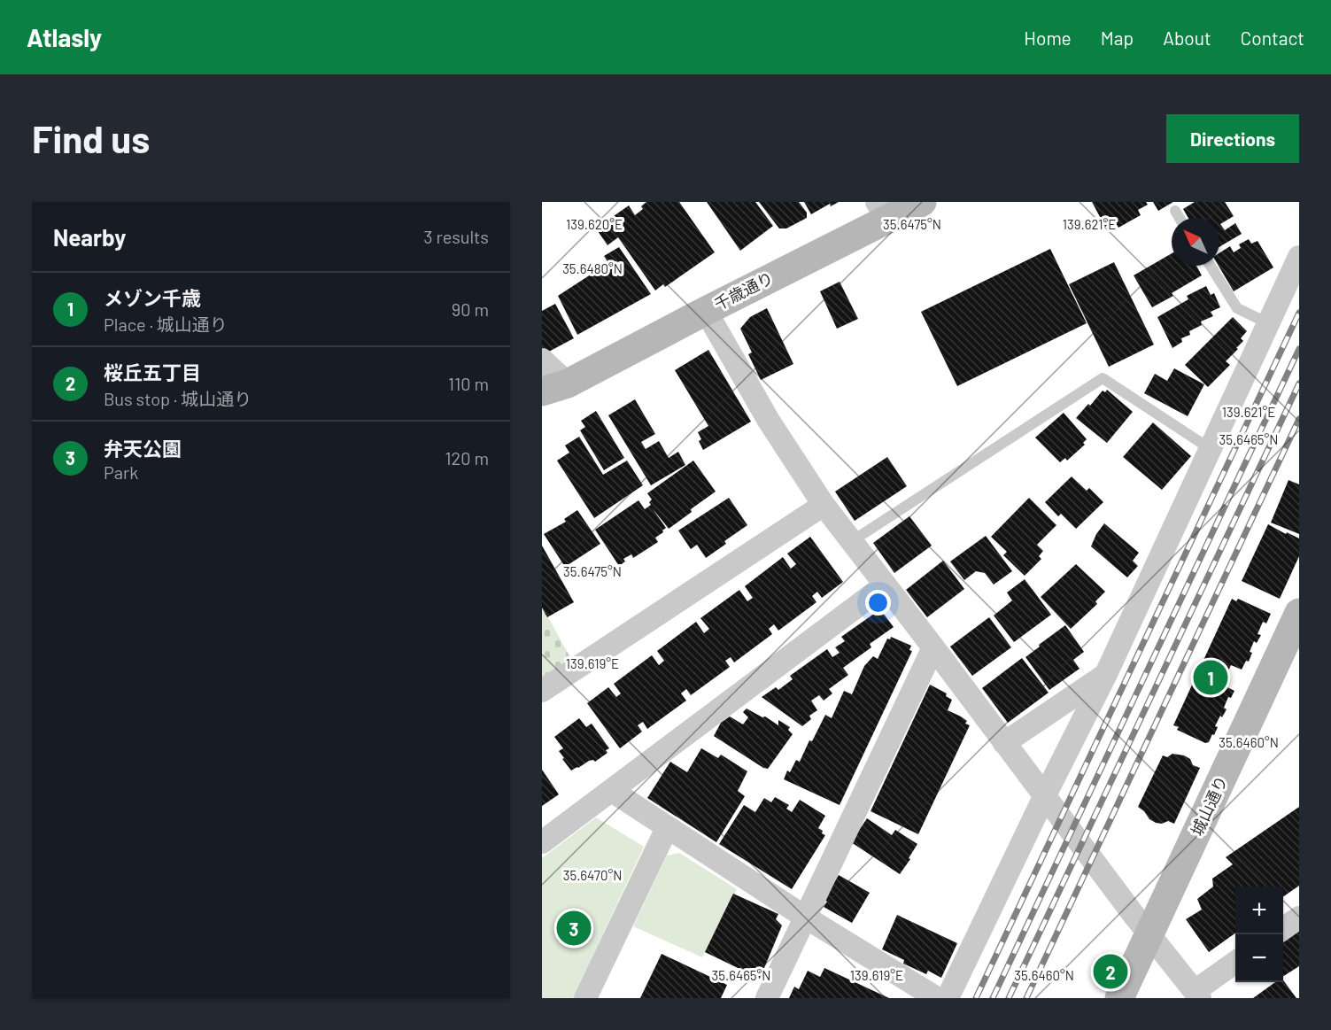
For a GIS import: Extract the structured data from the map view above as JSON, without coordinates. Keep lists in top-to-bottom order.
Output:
{
  "streets": {
    "street": ["千歳通り", "城山通り"]
  },
  "north": "top left",
  "page": {
    "header": "Atlasly",
    "nav": [
      "Home",
      "Map",
      "About",
      "Contact"
    ],
    "buttons": "Directions",
    "title": "Find us",
    "heading": ["Nearby", "3 results"],
    "list": [
      {
        "mark": "1",
        "name": "メゾン千歳",
        "note": "Place · 城山通り",
        "value": "90 m"
      },
      {
        "mark": "2",
        "name": "桜丘五丁目",
        "note": "Bus stop · 城山通り",
        "value": "110 m"
      },
      {
        "mark": "3",
        "name": "弁天公園",
        "note": "Park",
        "value": "120 m"
      }
    ],
    "pins": ["1", "3", "2"],
    "map_buttons": ["+", "−"]
  },
  "coordinates": [
    "139.620°E",
    "35.6475°N",
    "139.621°E",
    "35.6480°N",
    "35.6465°N",
    "139.619°E",
    "35.6460°N",
    "35.6470°N"
  ]
}
